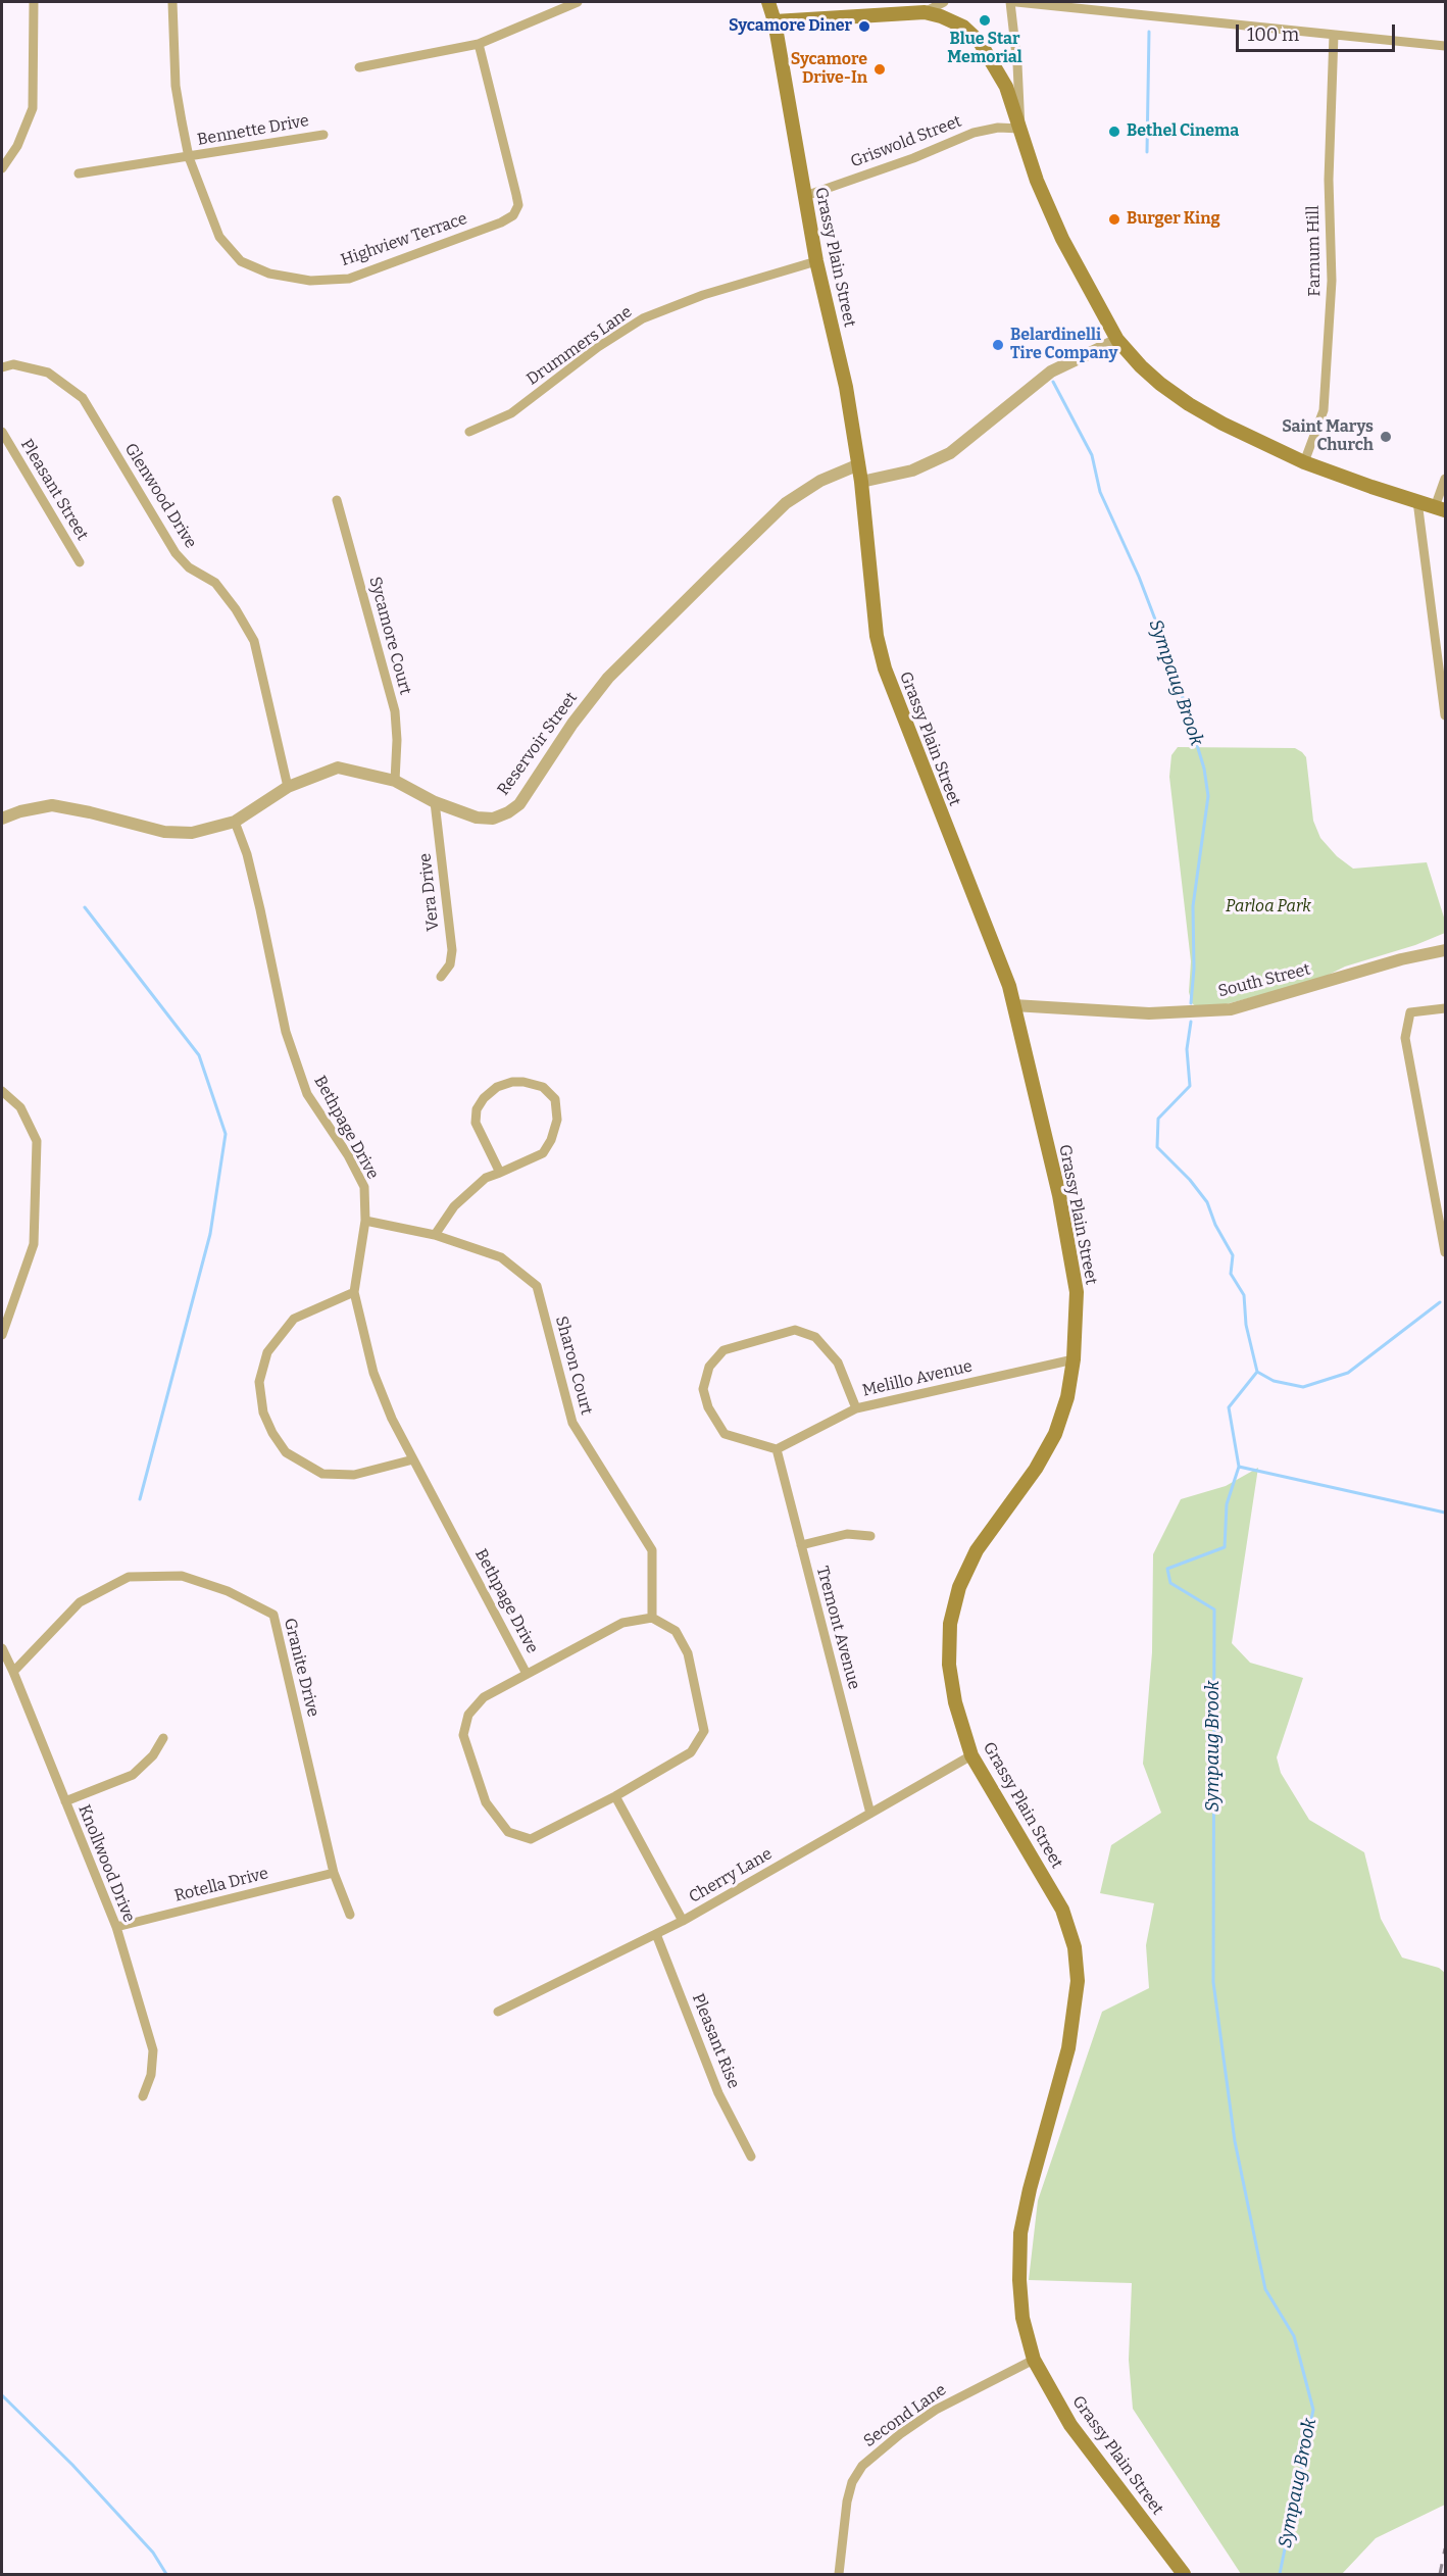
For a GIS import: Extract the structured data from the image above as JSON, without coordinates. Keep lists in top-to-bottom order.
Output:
{
  "streets": {
    "main road": ["Grassy Plain Street"],
    "street": [
      "Bennette Drive",
      "Griswold Street",
      "Highview Terrace",
      "Farnum Hill",
      "Drummers Lane",
      "Pleasant Street",
      "Glenwood Drive",
      "Sycamore Court",
      "Reservoir Street",
      "Vera Drive",
      "South Street",
      "Bethpage Drive",
      "Sharon Court",
      "Melillo Avenue",
      "Tremont Avenue",
      "Granite Drive",
      "Knollwood Drive",
      "Cherry Lane",
      "Rotella Drive",
      "Pleasant Rise",
      "Second Lane"
    ]
  },
  "crossings": [
    ["Bennette Drive", "Highview Terrace"],
    ["Griswold Street", "Grassy Plain Street"],
    ["Grassy Plain Street", "Drummers Lane"],
    ["Grassy Plain Street", "Reservoir Street"],
    ["Grassy Plain Street", "South Street"],
    ["Grassy Plain Street", "Melillo Avenue"],
    ["Grassy Plain Street", "Cherry Lane"],
    ["Grassy Plain Street", "Second Lane"],
    ["Glenwood Drive", "Reservoir Street"],
    ["Sycamore Court", "Reservoir Street"],
    ["Reservoir Street", "Vera Drive"],
    ["Reservoir Street", "Bethpage Drive"],
    ["Bethpage Drive", "Sharon Court"],
    ["Melillo Avenue", "Tremont Avenue"],
    ["Tremont Avenue", "Cherry Lane"],
    ["Granite Drive", "Knollwood Drive"],
    ["Granite Drive", "Rotella Drive"],
    ["Knollwood Drive", "Rotella Drive"],
    ["Cherry Lane", "Pleasant Rise"]
  ],
  "water": ["Sympaug Brook"],
  "parks": ["Parloa Park"],
  "places": [
    "Blue Star Memorial",
    "Sycamore Diner",
    "Sycamore Drive-In",
    "Bethel Cinema",
    "Burger King",
    "Belardinelli Tire Company",
    "Saint Marys Church"
  ],
  "scale_bar": "100 m"
}
